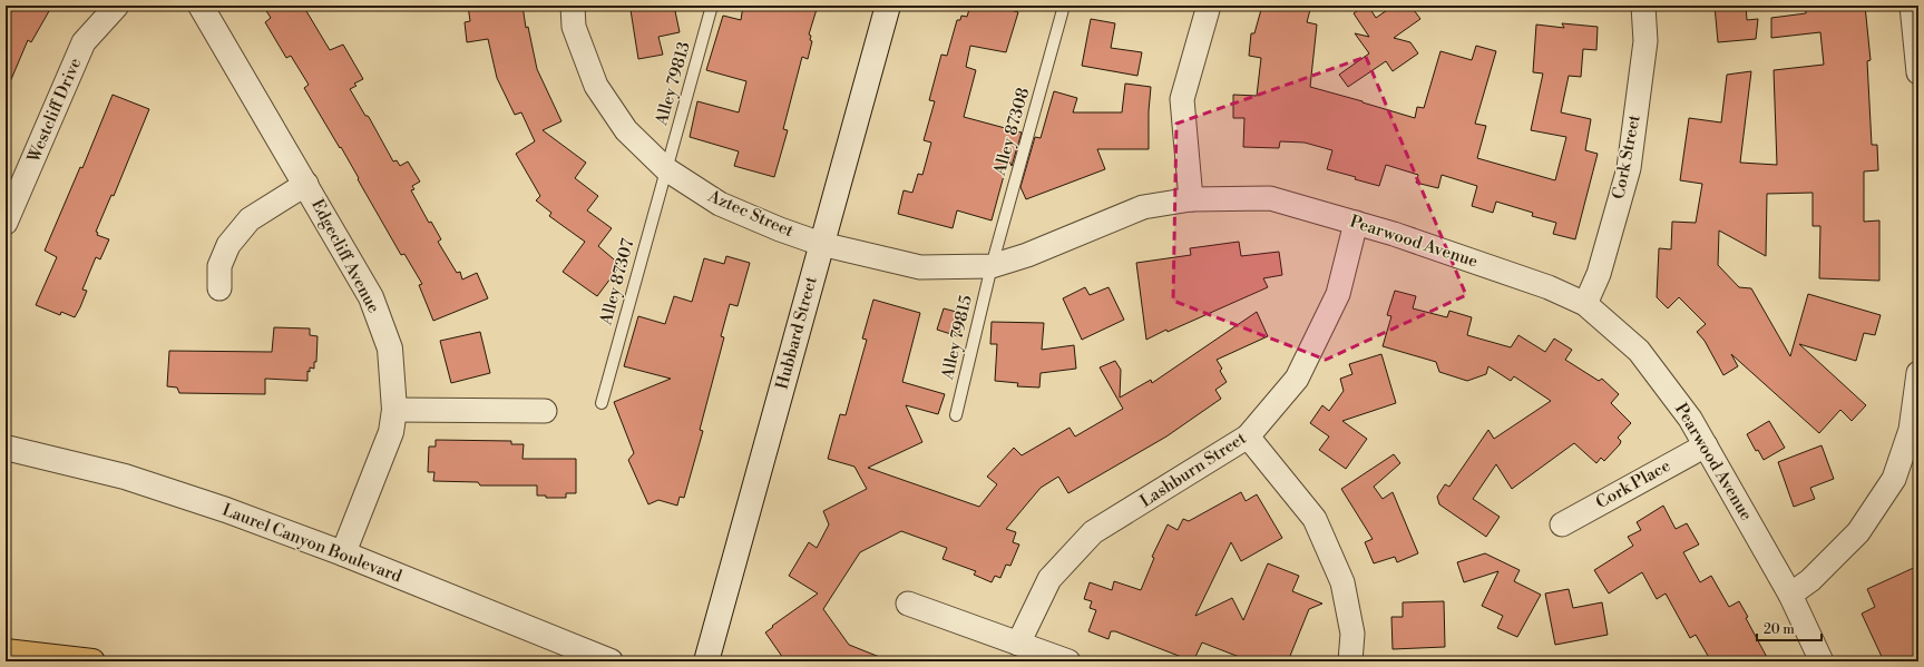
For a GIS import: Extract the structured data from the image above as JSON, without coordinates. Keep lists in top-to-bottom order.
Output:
{
  "streets": {
    "street": [
      "Westcliff Drive",
      "Cork Street",
      "Aztec Street",
      "Pearwood Avenue",
      "Edgecliff Avenue",
      "Hubbard Street",
      "Lashburn Street",
      "Cork Place",
      "Laurel Canyon Boulevard"
    ],
    "lane": [
      "Alley 79813",
      "Alley 87308",
      "Alley 87307",
      "Alley 79815"
    ]
  },
  "crossings": [
    ["Alley 79813", "Aztec Street"],
    ["Alley 79813", "Alley 87307"],
    ["Alley 87308", "Pearwood Avenue"],
    ["Alley 87308", "Alley 79815"],
    ["Cork Street", "Pearwood Avenue"],
    ["Aztec Street", "Pearwood Avenue"],
    ["Aztec Street", "Alley 87307"],
    ["Aztec Street", "Hubbard Street"],
    ["Pearwood Avenue", "Hubbard Street"],
    ["Pearwood Avenue", "Alley 79815"],
    ["Pearwood Avenue", "Lashburn Street"],
    ["Pearwood Avenue", "Cork Place"],
    ["Edgecliff Avenue", "Laurel Canyon Boulevard"]
  ],
  "scale_bar": "20 m"
}
